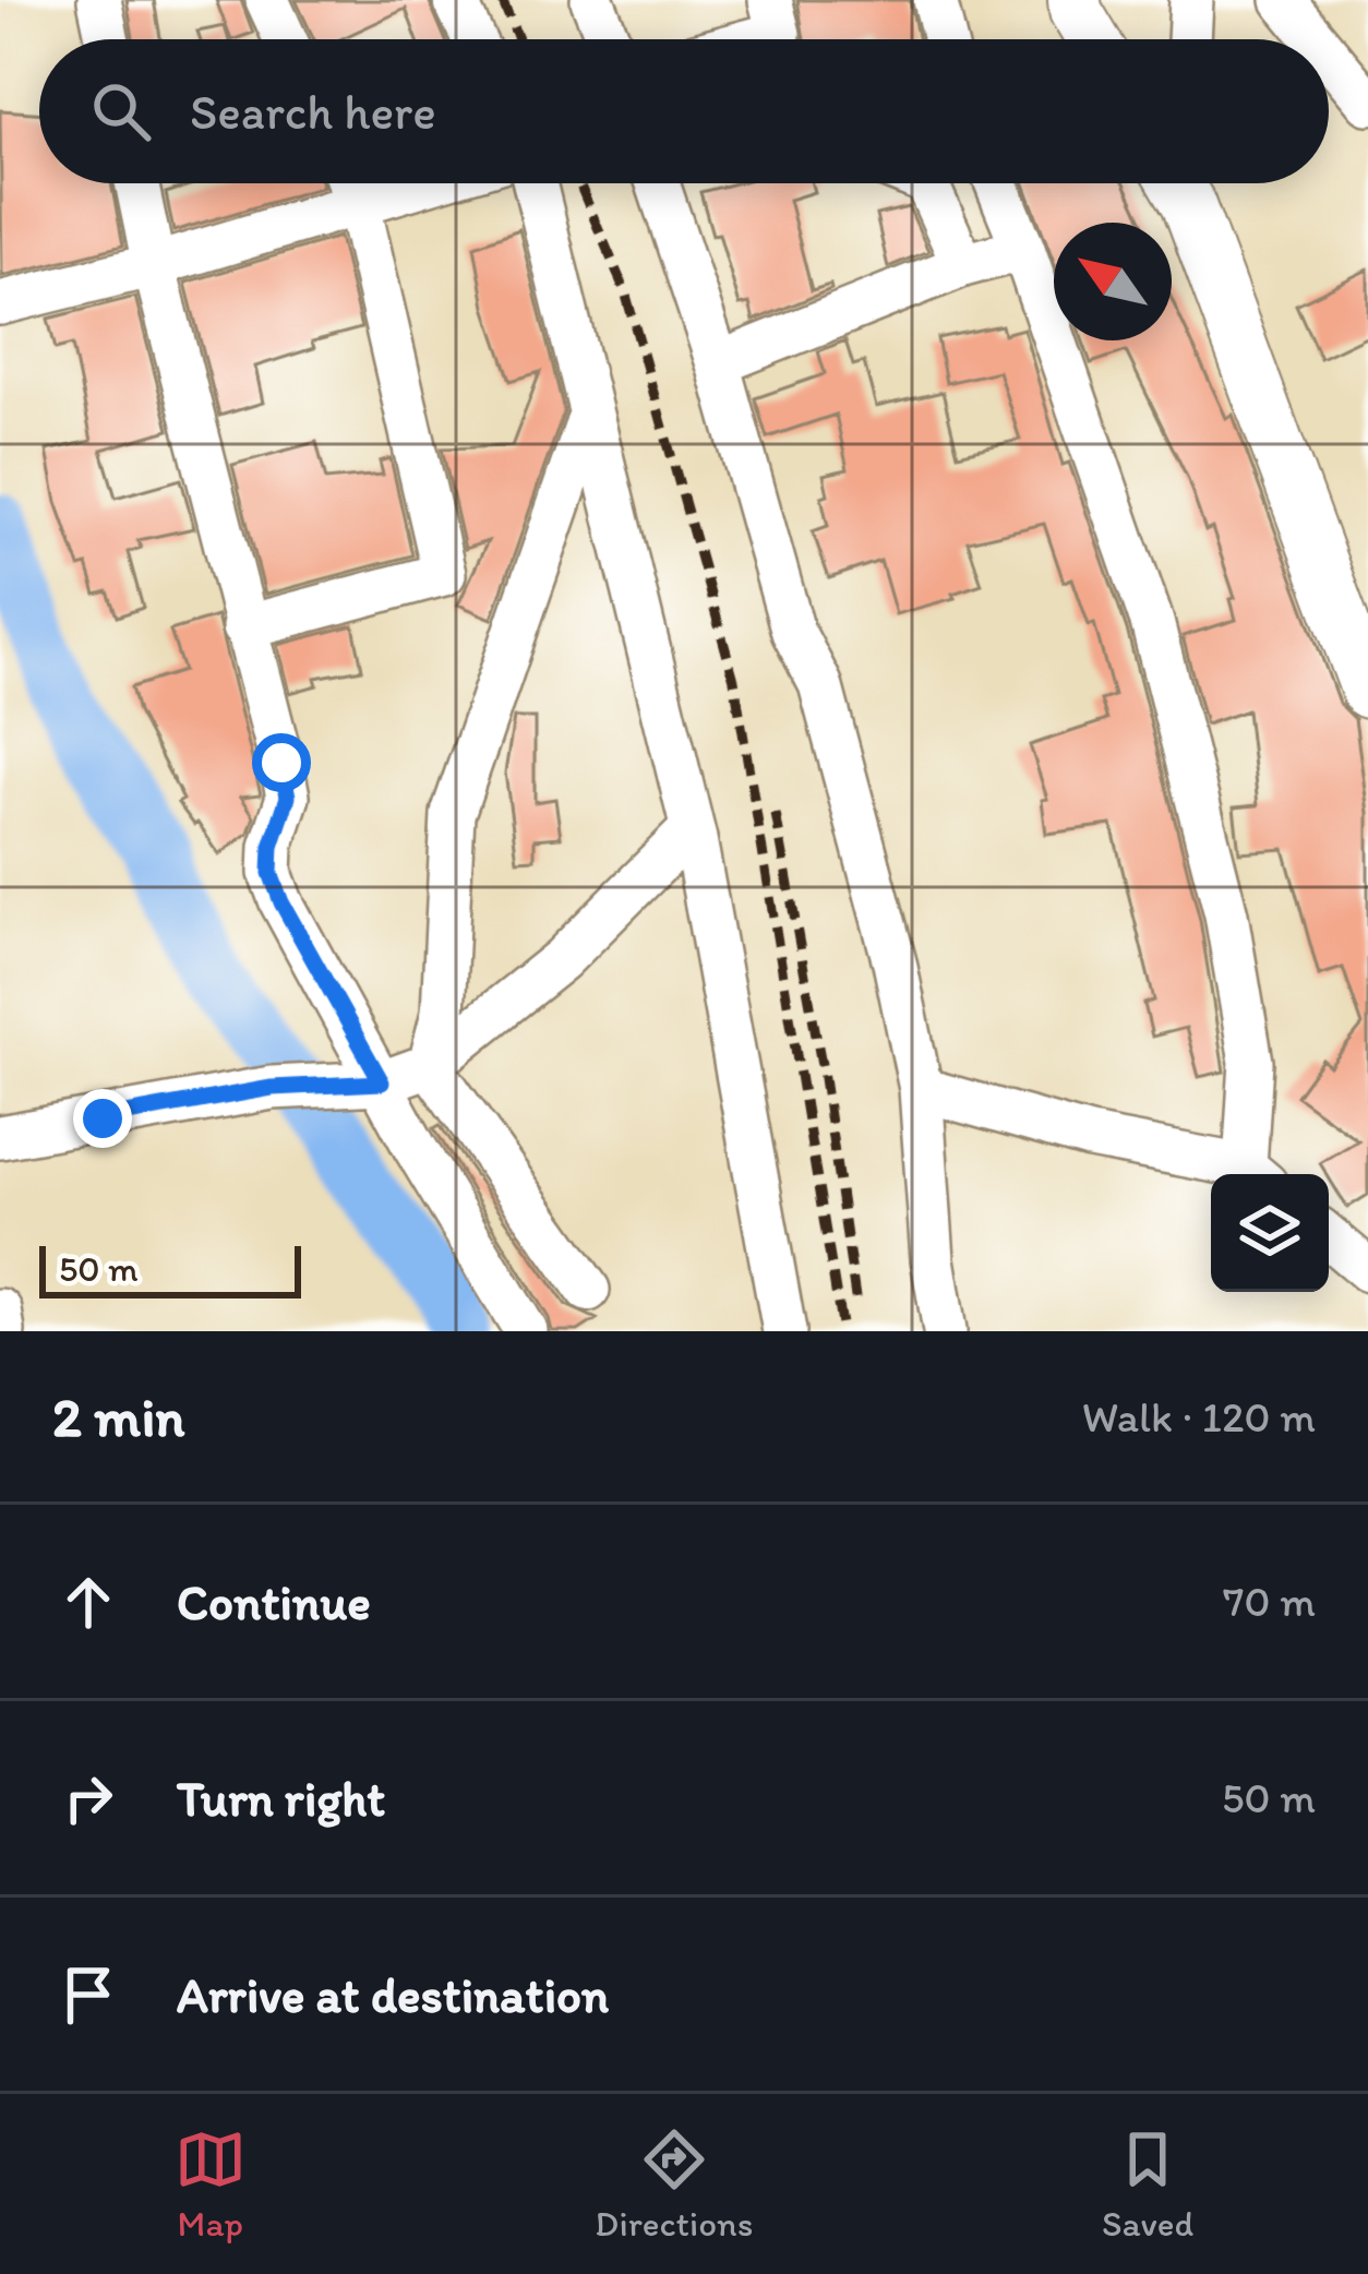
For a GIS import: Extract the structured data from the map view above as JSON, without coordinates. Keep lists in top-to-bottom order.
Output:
{
  "scale_bar": "50 m",
  "north": "top left",
  "page": {
    "search": "Search here",
    "scale": "50 m",
    "heading": ["2 min", "Walk · 120 m"],
    "list": [
      ["Continue", "70 m"],
      ["Turn right", "50 m"],
      "Arrive at destination"
    ],
    "nav": ["Map", "Directions", "Saved"]
  }
}
